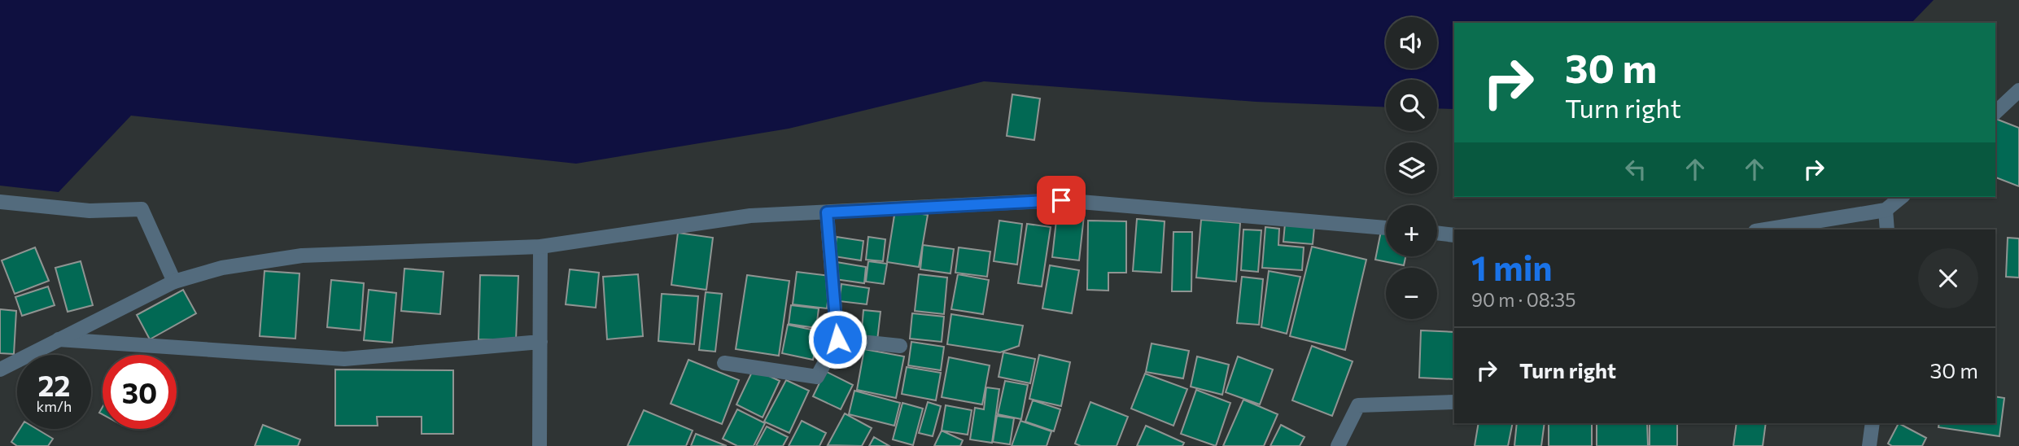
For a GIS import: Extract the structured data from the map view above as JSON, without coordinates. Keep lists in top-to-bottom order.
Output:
{
  "page": {
    "map_buttons": ["+", "−"],
    "turn": ["30 m", "Turn right"],
    "heading": ["1 min", "90 m · 08:35"],
    "list": [
      {
        "name": "Turn right",
        "value": "30 m"
      }
    ],
    "speed": "22 km/h",
    "limit": "30"
  }
}
